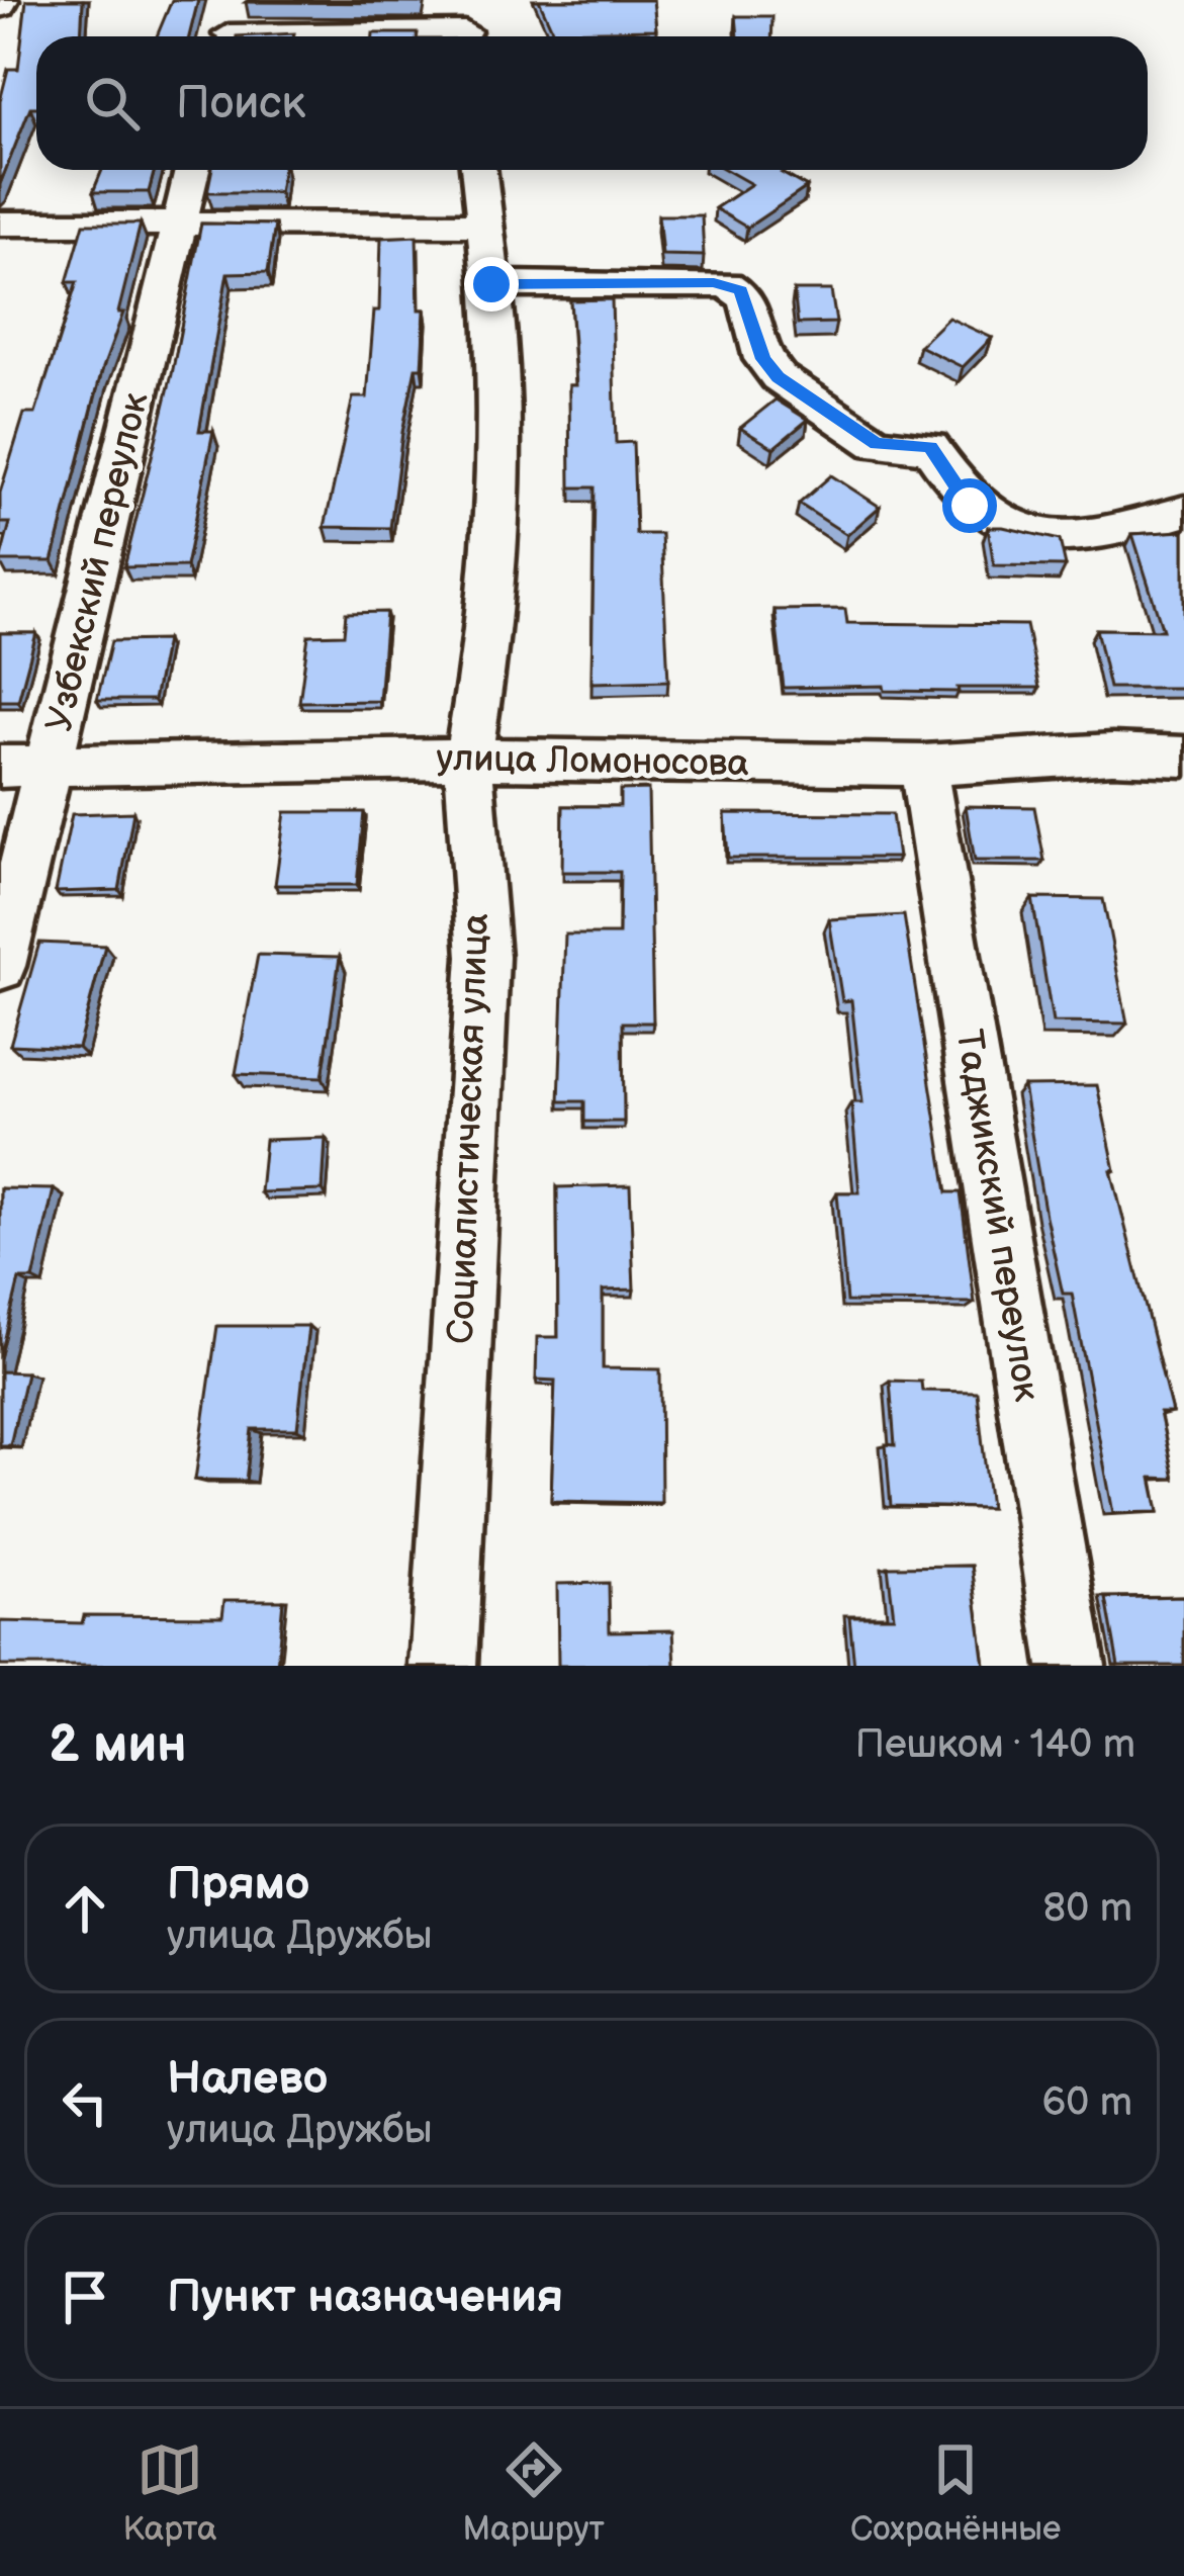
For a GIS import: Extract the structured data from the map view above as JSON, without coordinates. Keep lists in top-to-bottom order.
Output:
{
  "streets": {
    "street": [
      "Узбекский переулок",
      "улица Ломоносова",
      "Социалистическая улица",
      "Таджикский переулок"
    ]
  },
  "crossings": [
    ["Узбекский переулок", "улица Ломоносова"],
    ["улица Ломоносова", "Социалистическая улица"],
    ["улица Ломоносова", "Таджикский переулок"]
  ],
  "page": {
    "search": "Поиск",
    "heading": ["2 мин", "Пешком · 140 m"],
    "list": [
      ["Прямо", "улица Дружбы", "80 m"],
      ["Налево", "улица Дружбы", "60 m"],
      "Пункт назначения"
    ],
    "nav": ["Карта", "Маршрут", "Сохранённые"]
  }
}
